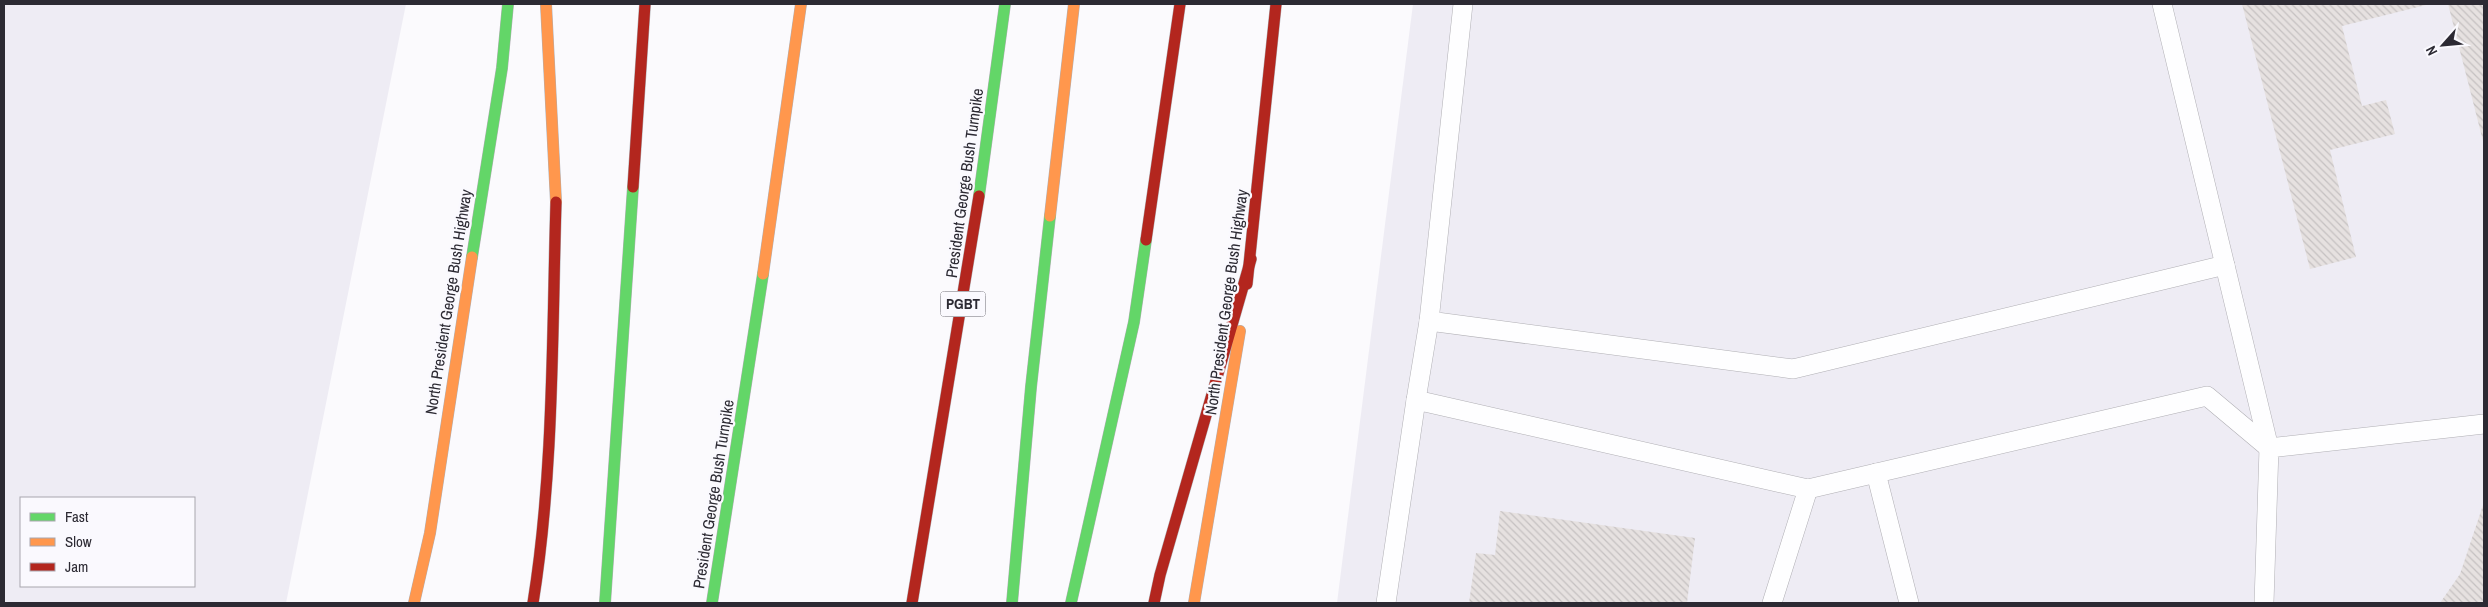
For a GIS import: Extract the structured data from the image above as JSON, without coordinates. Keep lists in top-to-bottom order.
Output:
{
  "streets": {
    "main road": ["President George Bush Turnpike", "North President George Bush Highway", "PGBT"]
  },
  "legend": ["Fast", "Slow", "Jam"],
  "north": "bottom left"
}
